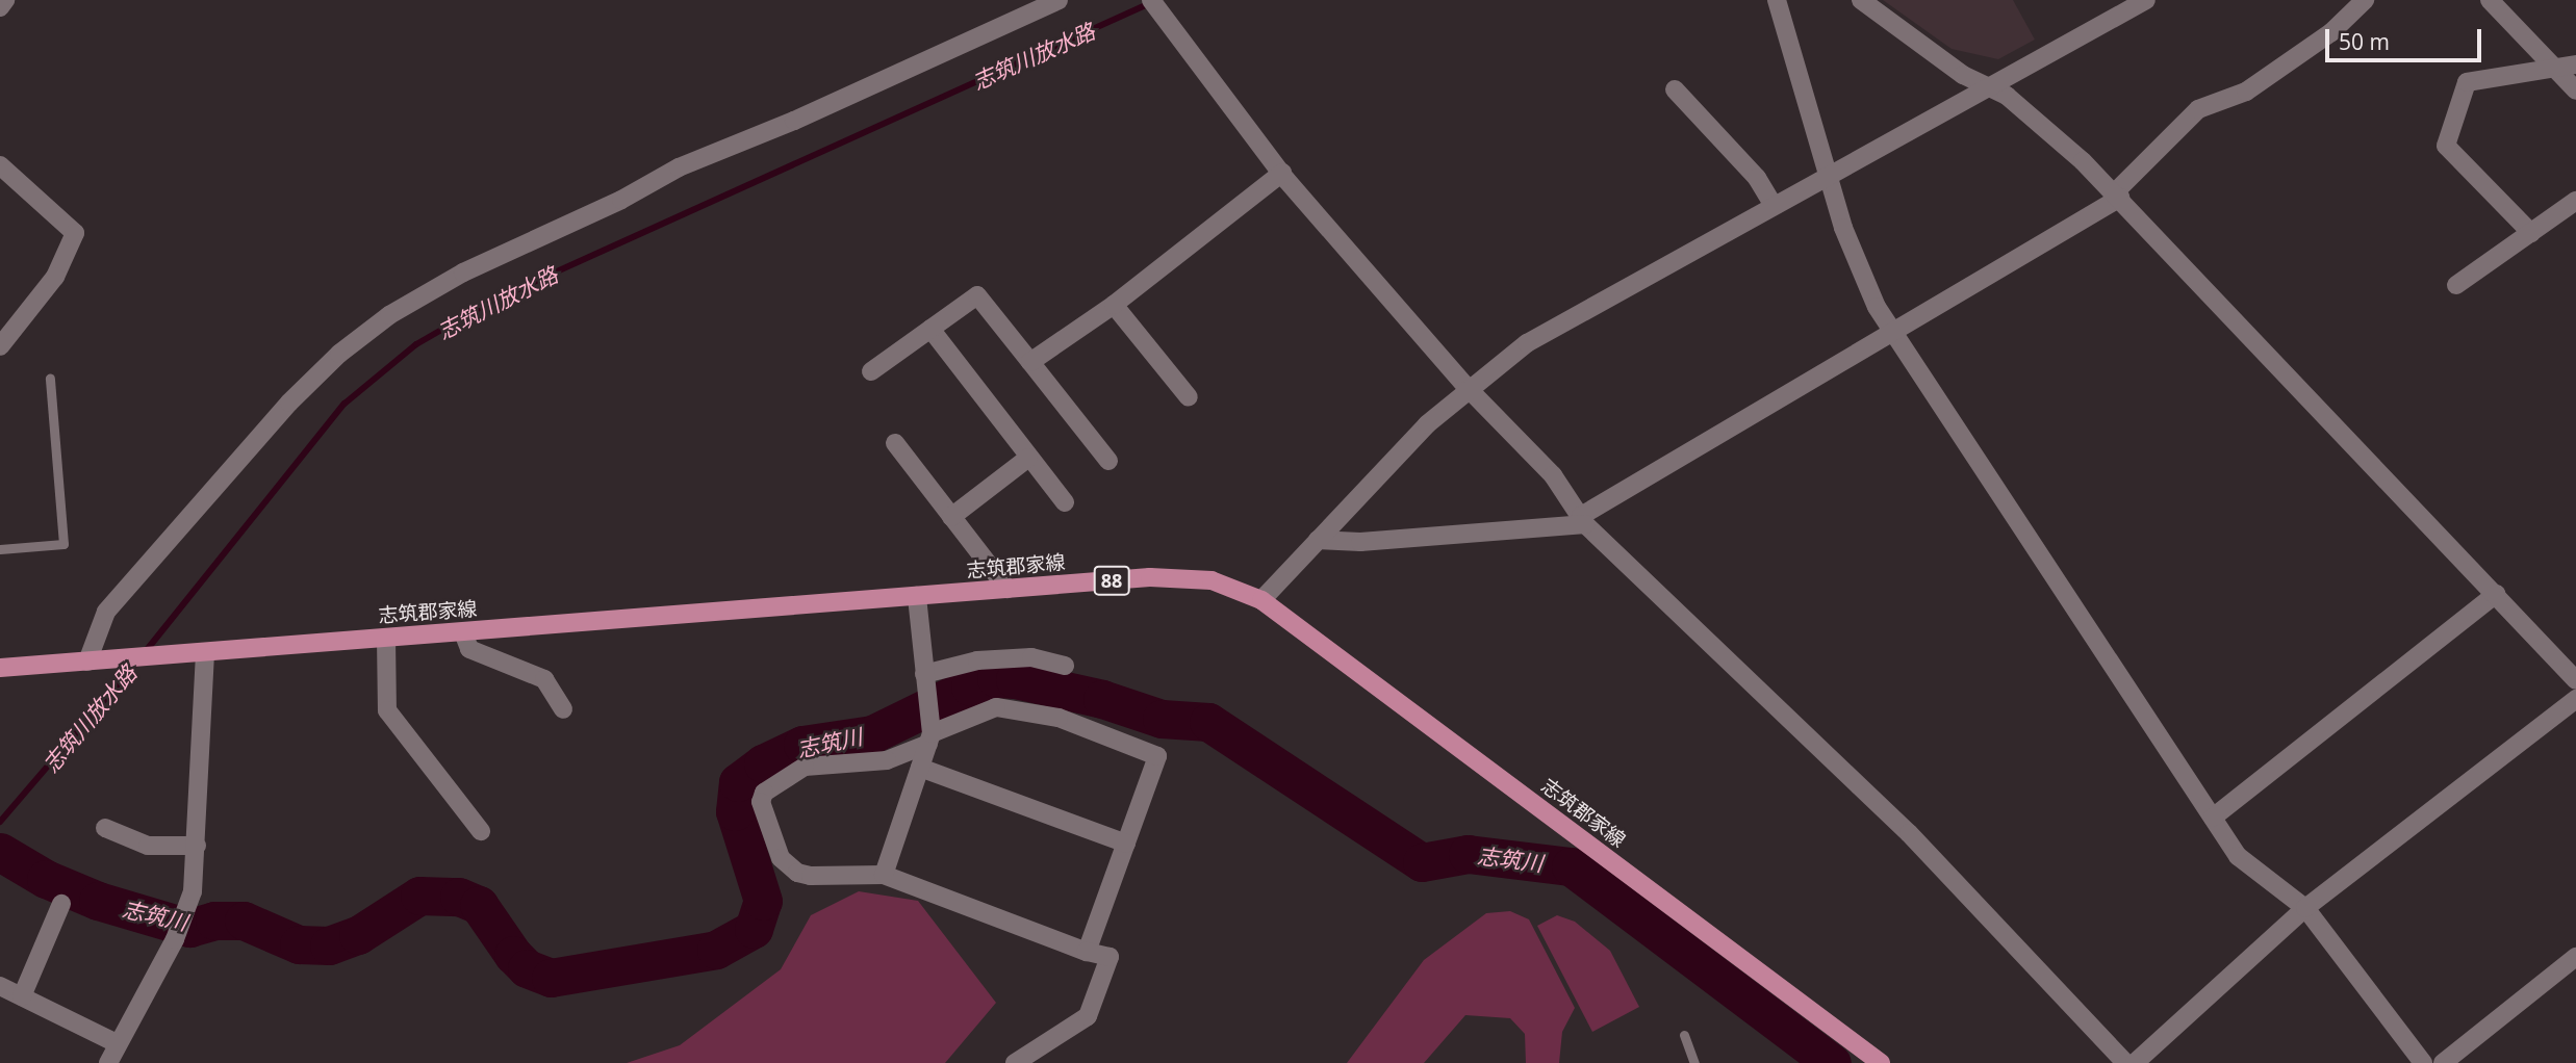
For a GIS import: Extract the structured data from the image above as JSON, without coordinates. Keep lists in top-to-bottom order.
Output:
{
  "streets": {
    "main road": ["志筑郡家線", "88"]
  },
  "water": ["志筑川放水路", "志筑川"],
  "scale_bar": "50 m"
}
